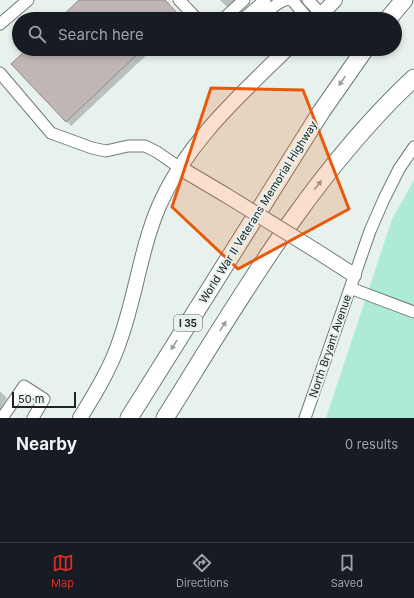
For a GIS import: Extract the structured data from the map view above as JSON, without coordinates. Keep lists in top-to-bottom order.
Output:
{
  "streets": {
    "highway": ["World War II Veterans Memorial Highway", "I 35"],
    "street": ["North Bryant Avenue"]
  },
  "scale_bar": "50 m",
  "page": {
    "search": "Search here",
    "scale": "50 m",
    "heading": ["Nearby", "0 results"],
    "nav": ["Map", "Directions", "Saved"]
  }
}
